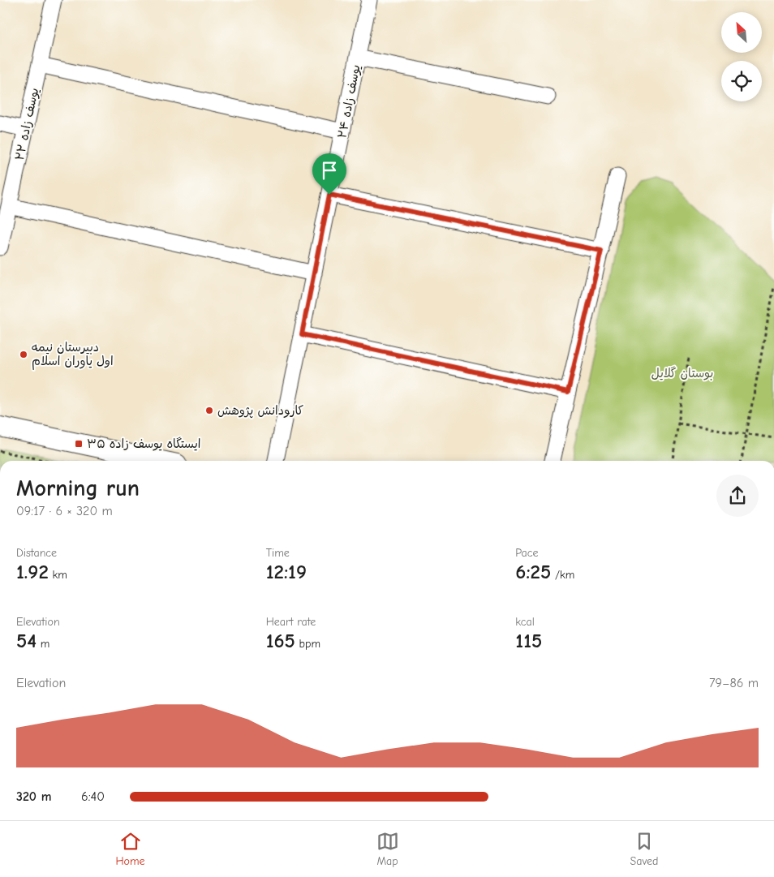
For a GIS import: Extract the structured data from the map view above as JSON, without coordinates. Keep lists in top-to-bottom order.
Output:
{
  "streets": {
    "street": ["یوسف زاده ۲۴", "یوسف زاده ۲۲"]
  },
  "parks": ["بوستان گلایل"],
  "places": {
    "other": ["دبیرستان نیمه اول یاوران اسلام", "کارودانش پژوهش"],
    "transit": ["ایستگاه یوسف زاده ۳۵"]
  },
  "north": "top left",
  "page": {
    "heading": ["Morning run", "09:17 · 6 × 320 m"],
    "stats": [
      ["Distance", "1.92 km"],
      ["Time", "12:19"],
      ["Pace", "6:25 /km"],
      ["Elevation", "54 m"],
      ["Heart rate", "165 bpm"],
      ["kcal", "115"]
    ],
    "chart": ["Elevation", "79–86 m"],
    "list": [
      {
        "name": "320 m",
        "note": "6:40"
      }
    ],
    "tabs": ["Home", "Map", "Saved"]
  }
}
